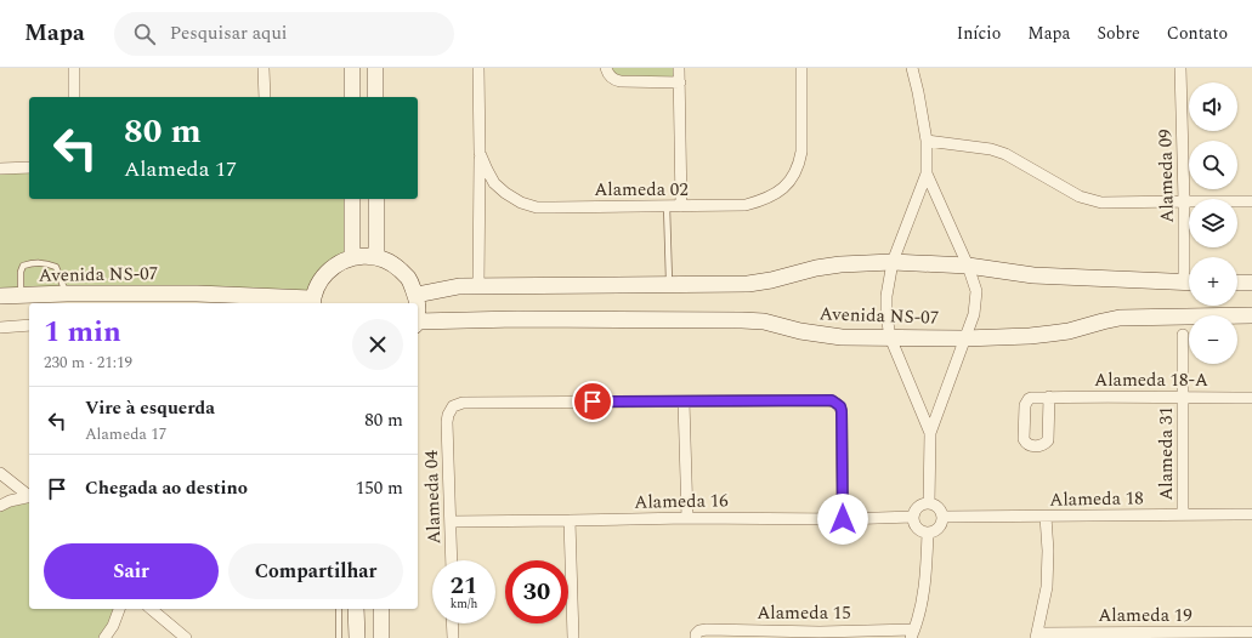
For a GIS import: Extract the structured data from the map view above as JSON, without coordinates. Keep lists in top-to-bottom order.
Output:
{
  "streets": {
    "street": [
      "Alameda 09",
      "Alameda 02",
      "Avenida NS-07",
      "Alameda 18-A",
      "Alameda 31",
      "Alameda 04",
      "Alameda 18",
      "Alameda 16",
      "Alameda 15",
      "Alameda 19"
    ]
  },
  "crossings": [
    ["Alameda 18-A", "Alameda 31"],
    ["Alameda 31", "Alameda 18"],
    ["Alameda 04", "Alameda 16"],
    ["Alameda 18", "Alameda 16"]
  ],
  "page": {
    "header": "Mapa",
    "search": "Pesquisar aqui",
    "nav": [
      "Início",
      "Mapa",
      "Sobre",
      "Contato"
    ],
    "map_buttons": ["+", "−"],
    "turn": ["80 m", "Alameda 17"],
    "heading": ["1 min", "230 m · 21:19"],
    "list": [
      {
        "name": "Vire à esquerda",
        "note": "Alameda 17",
        "value": "80 m"
      },
      {
        "name": "Chegada ao destino",
        "value": "150 m"
      }
    ],
    "buttons": ["Sair", "Compartilhar"],
    "speed": "21 km/h",
    "limit": "30"
  }
}
